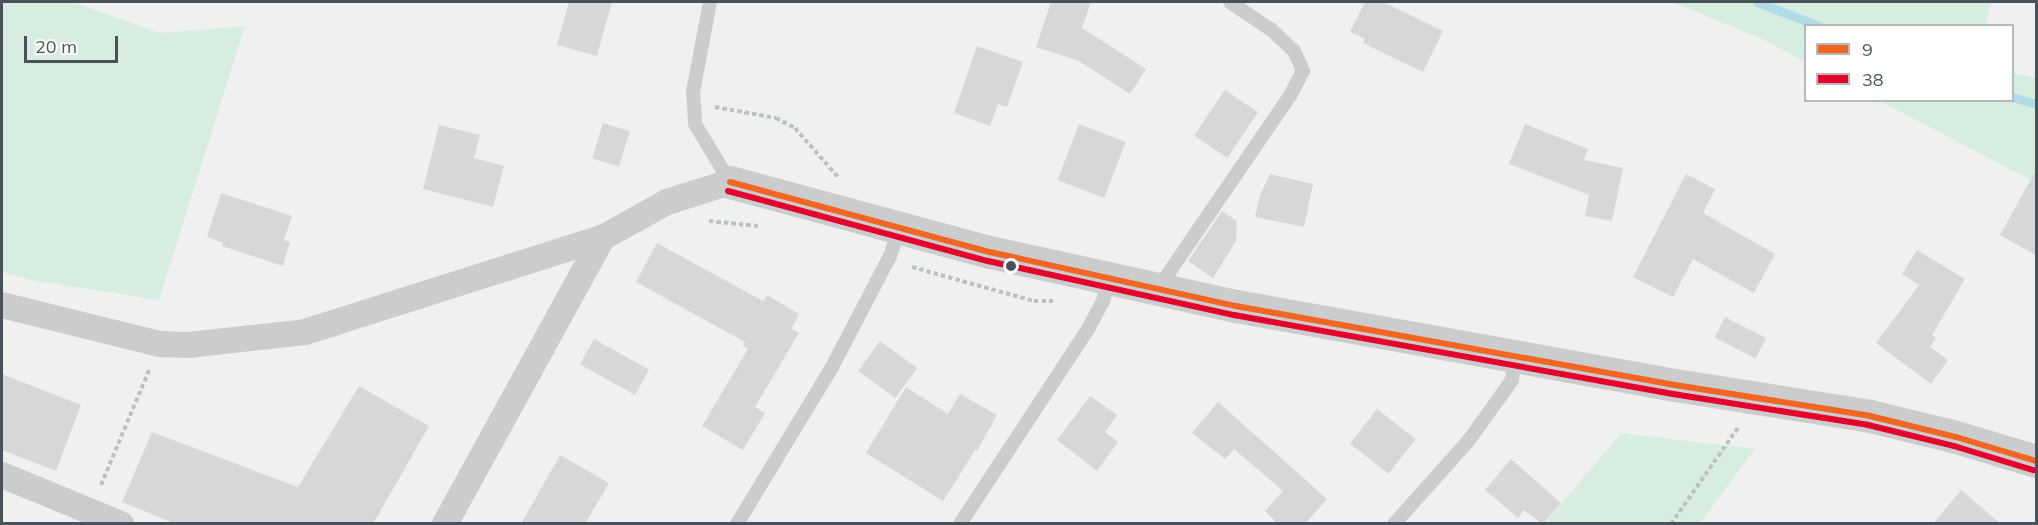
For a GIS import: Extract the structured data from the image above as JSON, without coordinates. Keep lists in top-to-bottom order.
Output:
{
  "lines": ["transit line 9", "transit line 38"],
  "legend": ["9", "38"],
  "scale_bar": "20 m"
}
